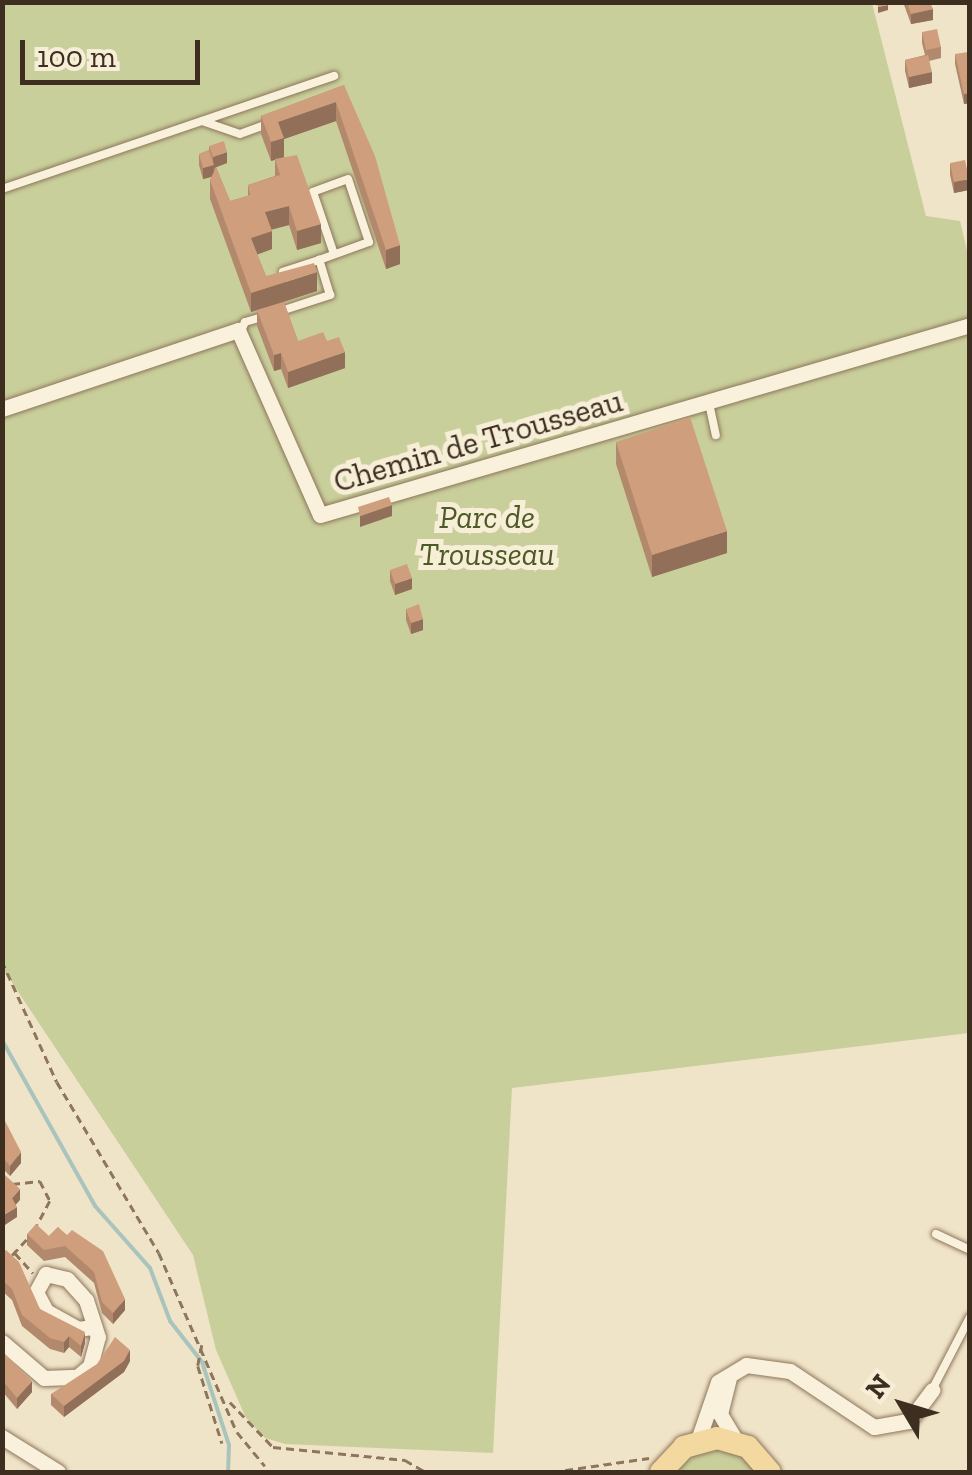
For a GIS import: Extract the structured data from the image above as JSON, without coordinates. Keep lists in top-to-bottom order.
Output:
{
  "streets": {
    "street": ["Chemin de Trousseau"]
  },
  "parks": ["Parc de Trousseau"],
  "scale_bar": "100 m",
  "north": "top left"
}
